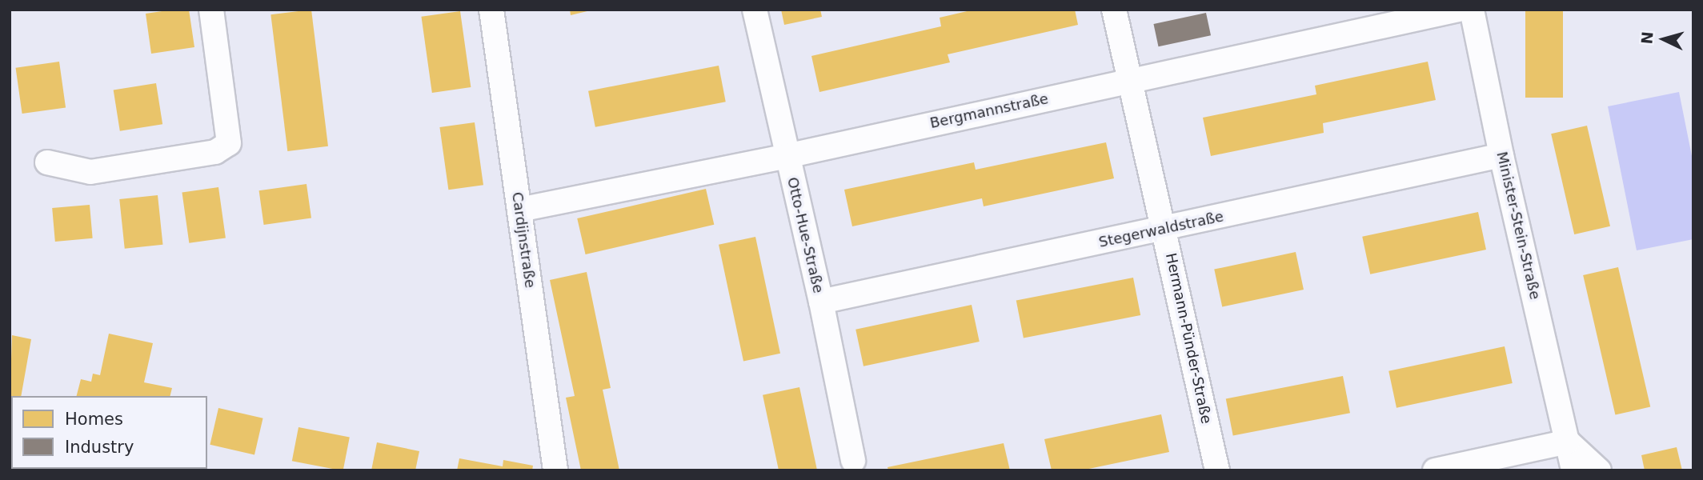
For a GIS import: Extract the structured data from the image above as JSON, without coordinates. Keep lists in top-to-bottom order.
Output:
{
  "streets": {
    "street": [
      "Bergmannstraße",
      "Minister-Stein-Straße",
      "Stegerwaldstraße",
      "Otto-Hue-Straße",
      "Cardijnstraße",
      "Hermann-Pünder-Straße"
    ]
  },
  "crossings": [
    ["Bergmannstraße", "Otto-Hue-Straße"],
    ["Bergmannstraße", "Cardijnstraße"],
    ["Bergmannstraße", "Hermann-Pünder-Straße"],
    ["Minister-Stein-Straße", "Stegerwaldstraße"],
    ["Stegerwaldstraße", "Otto-Hue-Straße"],
    ["Stegerwaldstraße", "Hermann-Pünder-Straße"]
  ],
  "legend": ["Homes", "Industry"],
  "north": "left"
}
